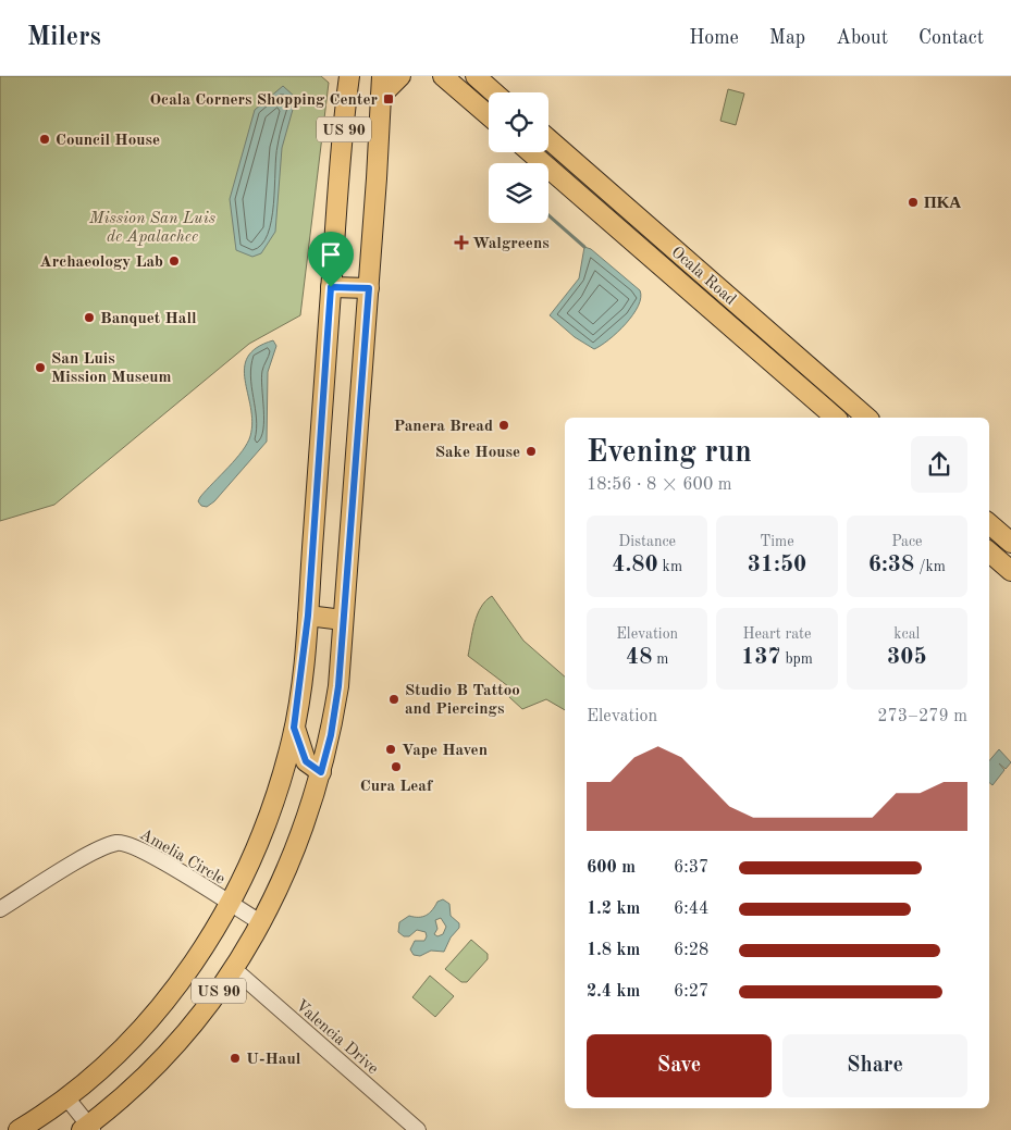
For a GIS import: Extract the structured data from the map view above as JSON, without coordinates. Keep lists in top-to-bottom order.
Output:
{
  "streets": {
    "main road": ["US 90", "Ocala Road"],
    "street": ["Amelia Circle", "Valencia Drive"]
  },
  "crossings": [
    ["US 90", "Amelia Circle"],
    ["US 90", "Valencia Drive"]
  ],
  "parks": ["Mission San Luis de Apalachee"],
  "places": {
    "transit": ["Ocala Corners Shopping Center"],
    "other": [
      "Council House",
      "ΠΚΑ",
      "Archaeology Lab",
      "Banquet Hall",
      "San Luis Mission Museum",
      "Panera Bread",
      "Sake House",
      "Studio B Tattoo and Piercings",
      "Vape Haven",
      "Cura Leaf",
      "U-Haul"
    ],
    "health": ["Walgreens"]
  },
  "page": {
    "header": "Milers",
    "nav": [
      "Home",
      "Map",
      "About",
      "Contact"
    ],
    "heading": ["Evening run", "18:56 · 8 × 600 m"],
    "stats": [
      ["Distance", "4.80 km"],
      ["Time", "31:50"],
      ["Pace", "6:38 /km"],
      ["Elevation", "48 m"],
      ["Heart rate", "137 bpm"],
      ["kcal", "305"]
    ],
    "chart": ["Elevation", "273–279 m"],
    "list": [
      {
        "name": "600 m",
        "note": "6:37"
      },
      {
        "name": "1.2 km",
        "note": "6:44"
      },
      {
        "name": "1.8 km",
        "note": "6:28"
      },
      {
        "name": "2.4 km",
        "note": "6:27"
      }
    ],
    "buttons": ["Save", "Share"]
  }
}
